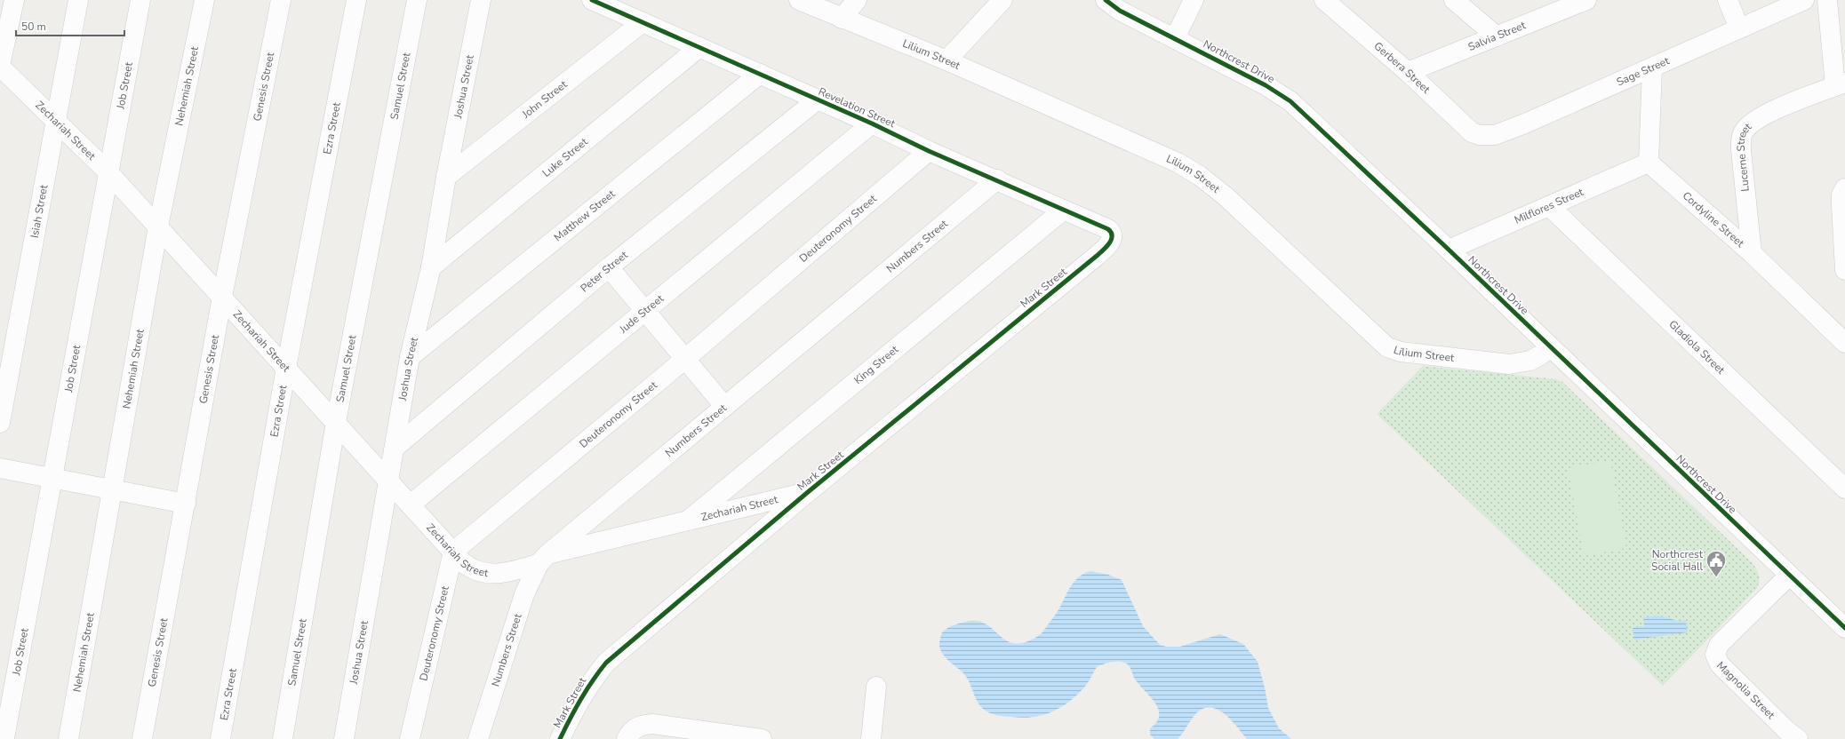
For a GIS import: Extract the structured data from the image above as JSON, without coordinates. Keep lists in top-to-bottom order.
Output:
{
  "streets": {
    "street": [
      "Salvia Street",
      "Lilium Street",
      "Northcrest Drive",
      "Gerbera Street",
      "Sage Street",
      "Job Street",
      "Nehemiah Street",
      "Genesis Street",
      "Samuel Street",
      "Joshua Street",
      "John Street",
      "Revelation Street",
      "Ezra Street",
      "Zechariah Street",
      "Luke Street",
      "Lucerne Street",
      "Milflores Street",
      "Isiah Street",
      "Matthew Street",
      "Cordyline Street",
      "Deuteronomy Street",
      "Numbers Street",
      "Peter Street",
      "Mark Street",
      "Jude Street",
      "Gladiola Street",
      "King Street",
      "Magnolia Street"
    ]
  },
  "crossings": [
    ["Salvia Street", "Gerbera Street"],
    ["Lilium Street", "Northcrest Drive"],
    ["Northcrest Drive", "Milflores Street"],
    ["Northcrest Drive", "Magnolia Street"],
    ["Gerbera Street", "Sage Street"],
    ["Job Street", "Zechariah Street"],
    ["Nehemiah Street", "Zechariah Street"],
    ["Genesis Street", "Zechariah Street"],
    ["Samuel Street", "Zechariah Street"],
    ["Joshua Street", "John Street"],
    ["Joshua Street", "Zechariah Street"],
    ["Joshua Street", "Luke Street"],
    ["Joshua Street", "Matthew Street"],
    ["Joshua Street", "Peter Street"],
    ["John Street", "Revelation Street"],
    ["Revelation Street", "Luke Street"],
    ["Revelation Street", "Matthew Street"],
    ["Revelation Street", "Deuteronomy Street"],
    ["Revelation Street", "Numbers Street"],
    ["Revelation Street", "Peter Street"],
    ["Revelation Street", "Mark Street"],
    ["Revelation Street", "Jude Street"],
    ["Revelation Street", "King Street"],
    ["Ezra Street", "Zechariah Street"],
    ["Zechariah Street", "Isiah Street"],
    ["Zechariah Street", "Deuteronomy Street"],
    ["Zechariah Street", "Numbers Street"],
    ["Zechariah Street", "Mark Street"],
    ["Zechariah Street", "Jude Street"],
    ["Zechariah Street", "King Street"],
    ["Lucerne Street", "Cordyline Street"],
    ["Milflores Street", "Cordyline Street"],
    ["Milflores Street", "Gladiola Street"]
  ],
  "places": {
    "public building": ["Northcrest Social Hall"]
  },
  "scale_bar": "50 m"
}
